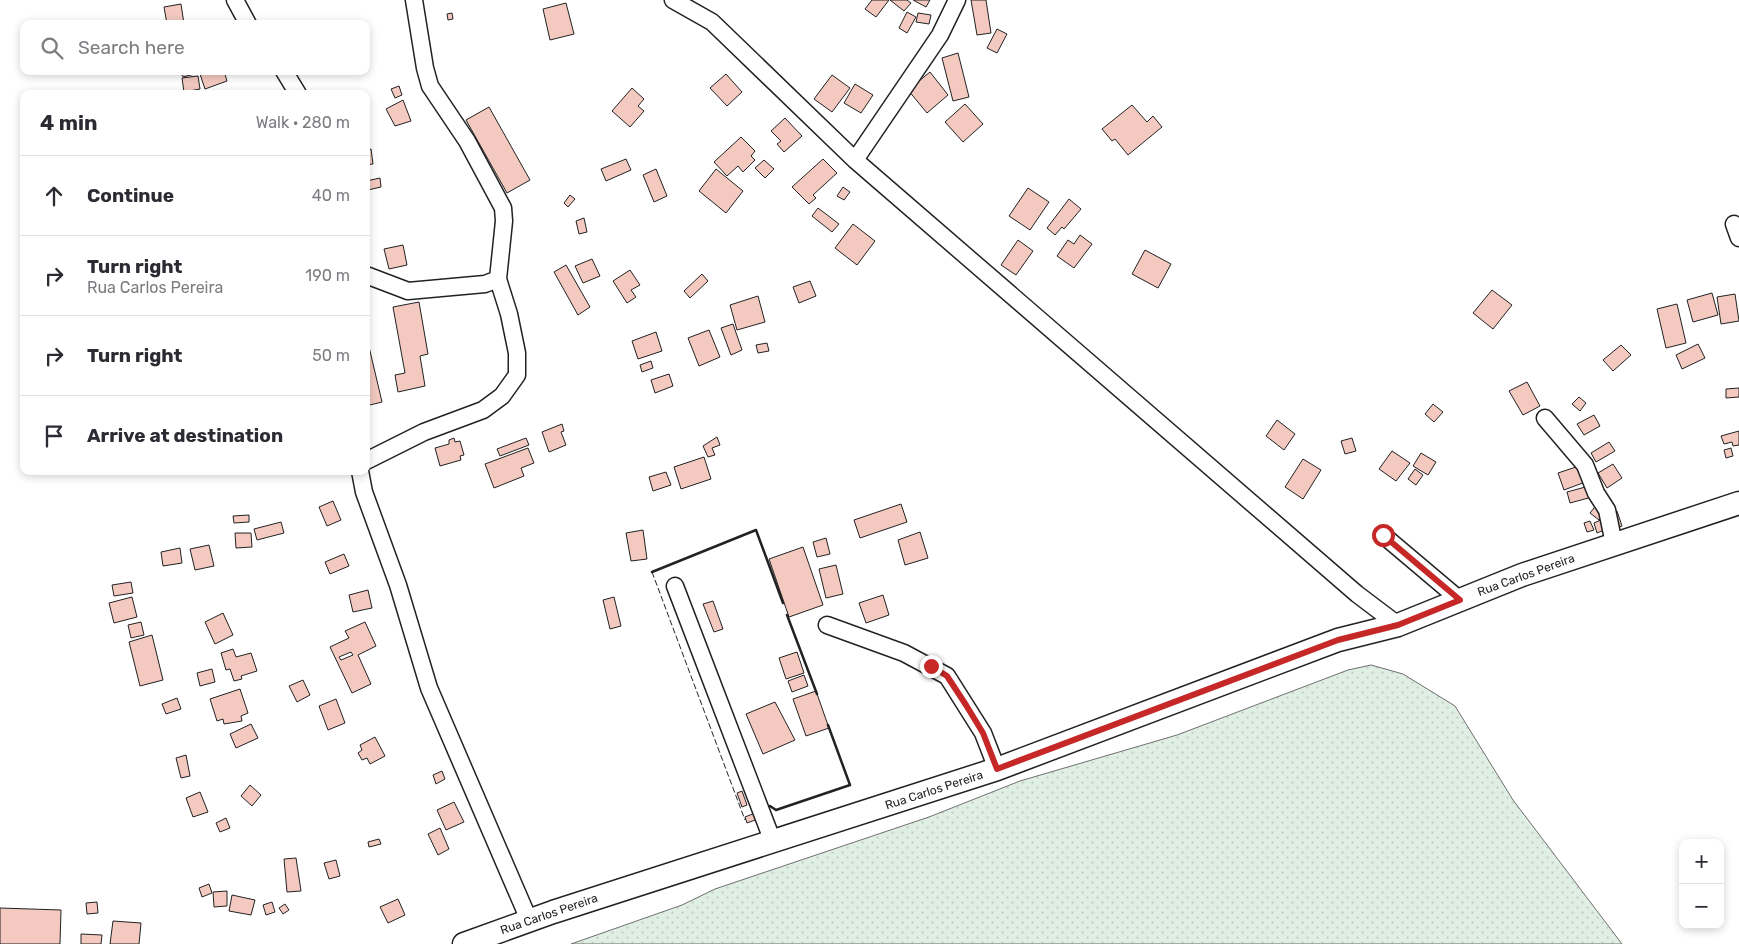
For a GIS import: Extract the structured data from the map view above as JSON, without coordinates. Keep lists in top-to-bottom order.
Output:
{
  "streets": {
    "main road": ["Rua Carlos Pereira"]
  },
  "page": {
    "search": "Search here",
    "heading": ["4 min", "Walk · 280 m"],
    "list": [
      ["Continue", "40 m"],
      ["Turn right", "Rua Carlos Pereira", "190 m"],
      ["Turn right", "50 m"],
      "Arrive at destination"
    ],
    "map_buttons": ["+", "−"]
  }
}
